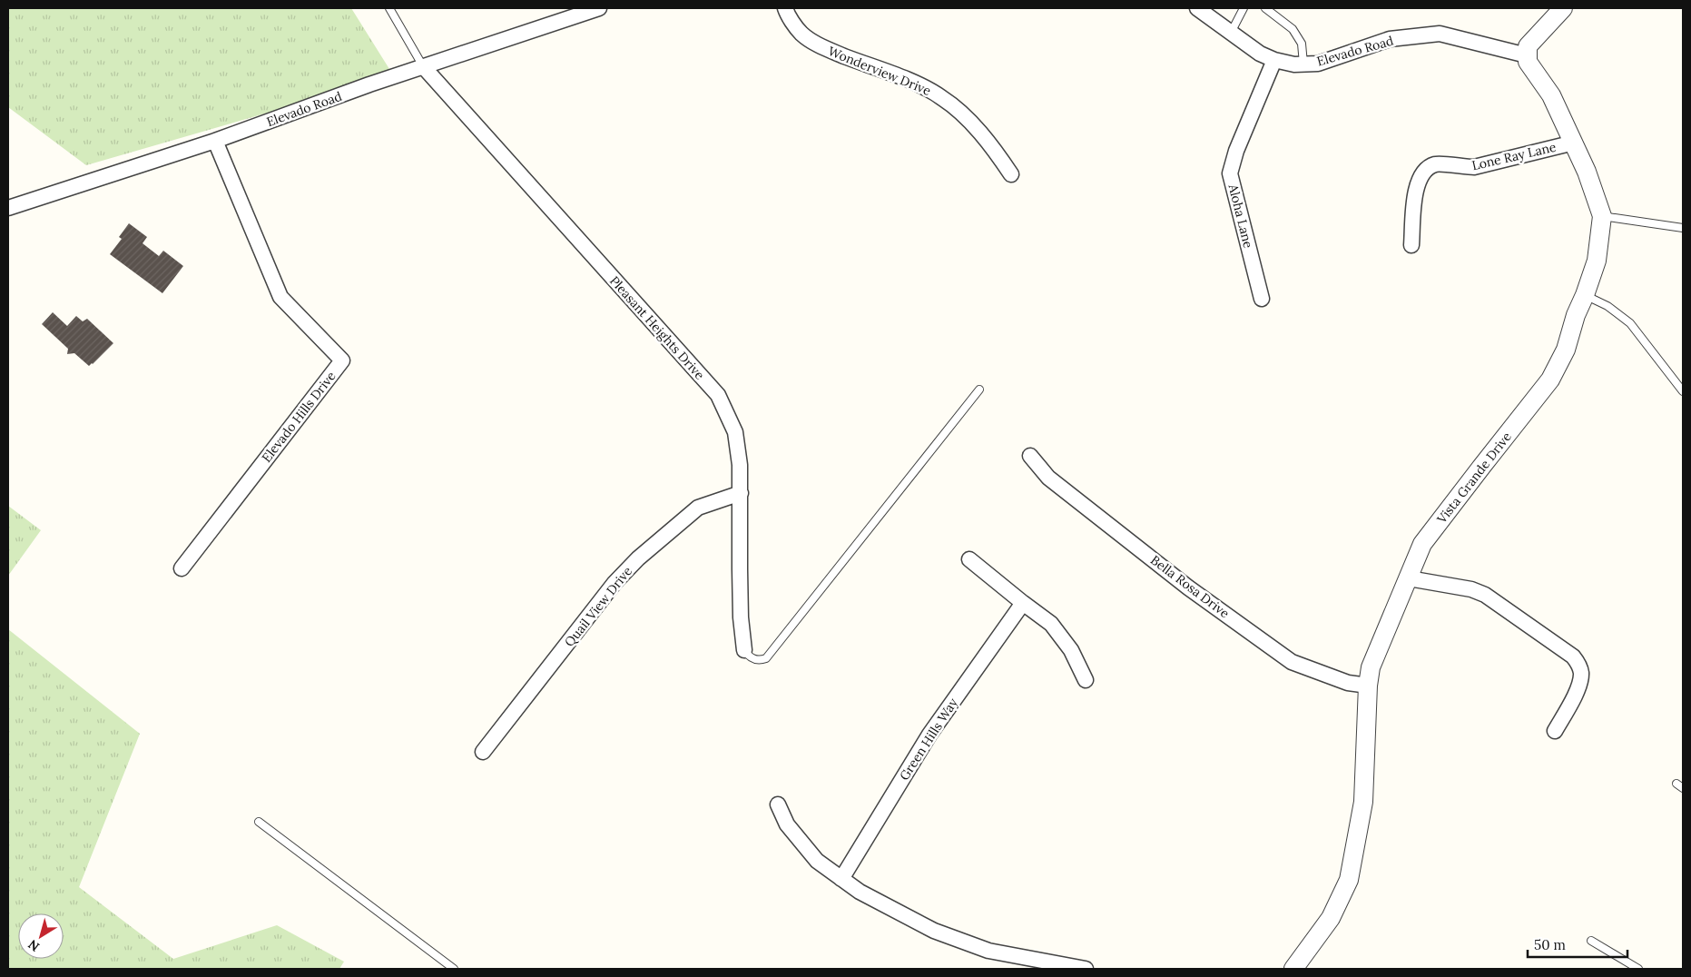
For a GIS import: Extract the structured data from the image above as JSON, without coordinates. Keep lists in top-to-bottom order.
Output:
{
  "streets": {
    "street": [
      "Elevado Road",
      "Wonderview Drive",
      "Lone Ray Lane",
      "Aloha Lane",
      "Pleasant Heights Drive",
      "Elevado Hills Drive",
      "Vista Grande Drive",
      "Bella Rosa Drive",
      "Quail View Drive",
      "Green Hills Way"
    ]
  },
  "crossings": [
    ["Elevado Road", "Aloha Lane"],
    ["Elevado Road", "Pleasant Heights Drive"],
    ["Elevado Road", "Elevado Hills Drive"],
    ["Elevado Road", "Vista Grande Drive"],
    ["Lone Ray Lane", "Vista Grande Drive"],
    ["Pleasant Heights Drive", "Quail View Drive"],
    ["Vista Grande Drive", "Bella Rosa Drive"]
  ],
  "scale_bar": "50 m",
  "north": "bottom left"
}
